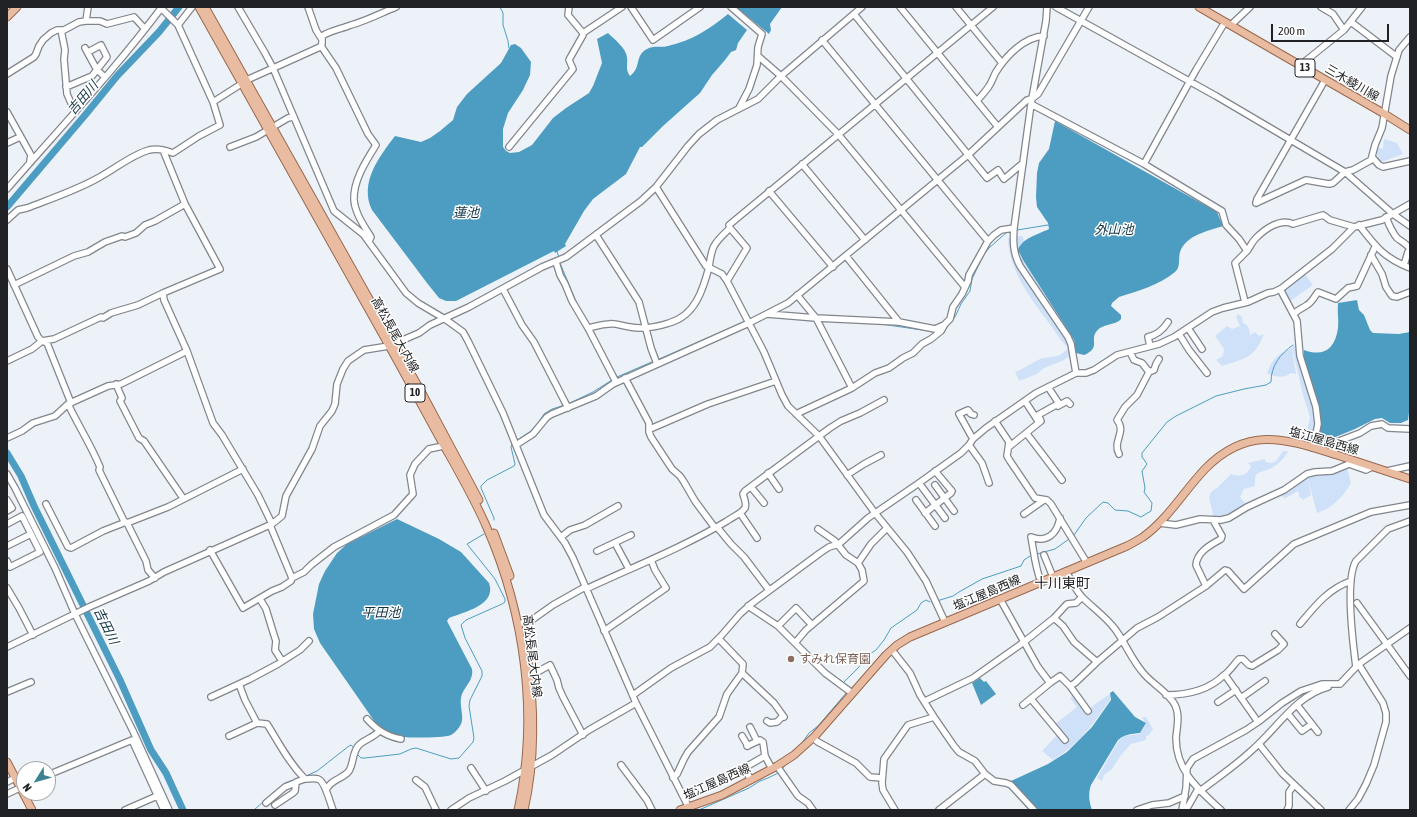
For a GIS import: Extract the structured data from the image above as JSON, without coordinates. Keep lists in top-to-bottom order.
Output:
{
  "streets": {
    "main road": [
      "13",
      "三木綾川線",
      "高松長尾大内線",
      "10",
      "塩江屋島西線"
    ]
  },
  "districts": ["十川東町"],
  "water": [
    "吉田川",
    "蓮池",
    "外山池",
    "平田池"
  ],
  "places": ["すみれ保育園"],
  "scale_bar": "200 m",
  "north": "bottom left"
}
